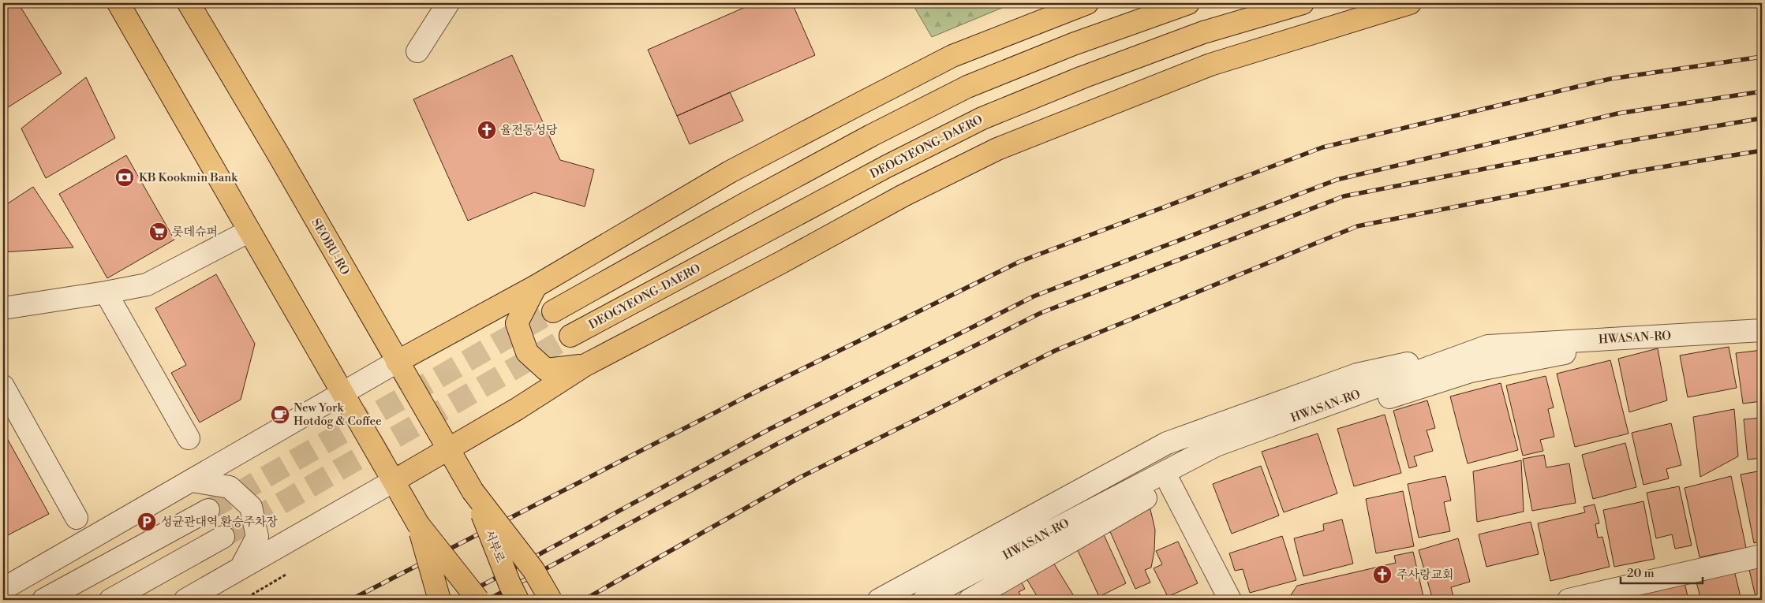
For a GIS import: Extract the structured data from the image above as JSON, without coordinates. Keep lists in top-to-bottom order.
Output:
{
  "streets": {
    "main road": ["DEOGYEONG-DAERO", "SEOBU-RO", "서부로"],
    "street": ["HWASAN-RO"]
  },
  "crossings": [
    ["SEOBU-RO", "서부로"]
  ],
  "places": {
    "church": ["율전동성당", "주사랑교회"],
    "bank": ["KB Kookmin Bank"],
    "supermarket": ["롯데슈퍼"],
    "cafe": ["New York Hotdog & Coffee"],
    "parking": ["성균관대역 환승주차장"]
  },
  "scale_bar": "20 m"
}
